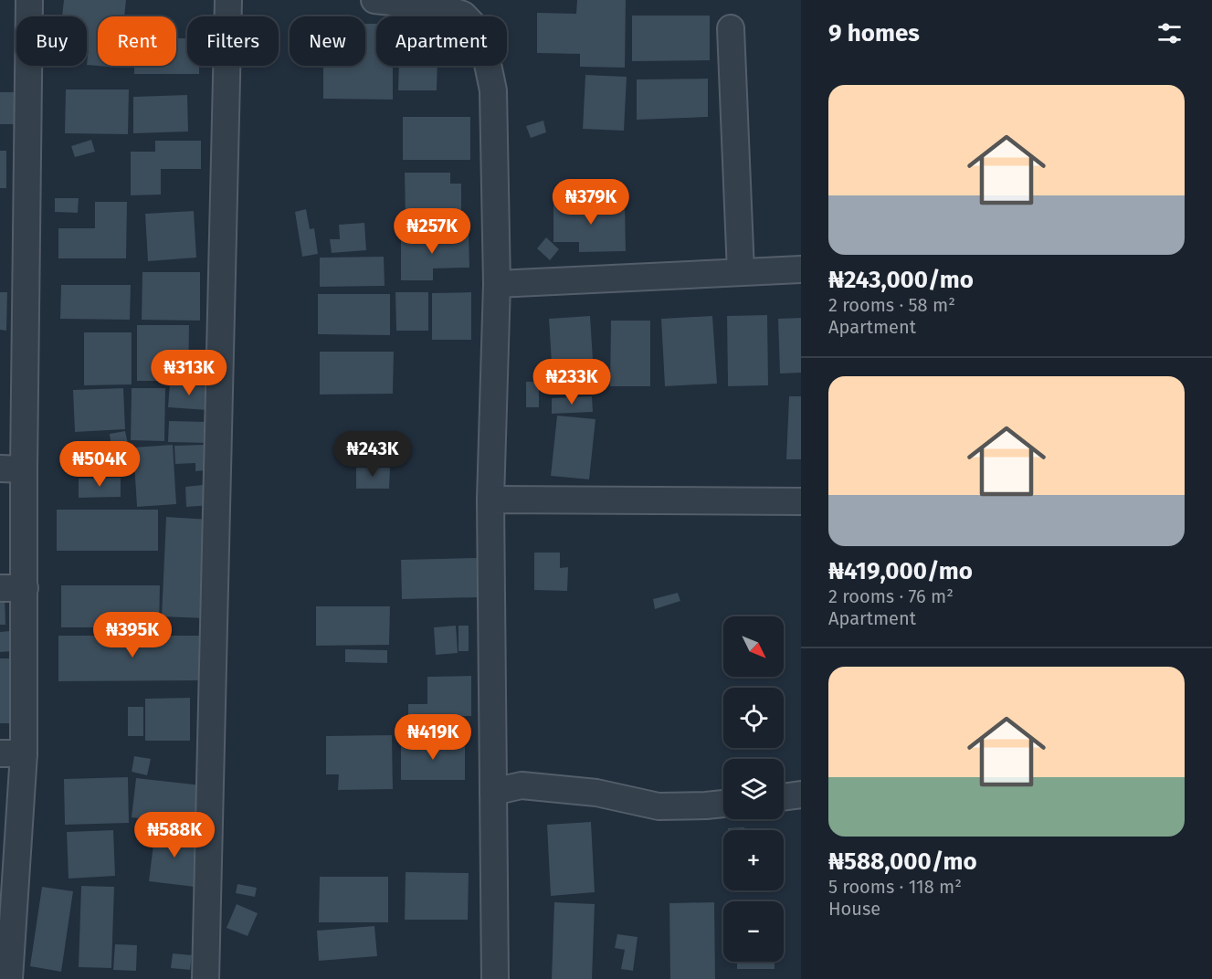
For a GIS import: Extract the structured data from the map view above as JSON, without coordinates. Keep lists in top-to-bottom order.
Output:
{
  "north": "bottom right",
  "page": {
    "heading": "9 homes",
    "chip": [
      "Buy",
      "Rent",
      "Filters",
      "New",
      "Apartment"
    ],
    "list": [
      {
        "name": "₦243,000/mo",
        "note": "2 rooms · 58 m² · Apartment"
      },
      {
        "name": "₦419,000/mo",
        "note": "2 rooms · 76 m² · Apartment"
      },
      {
        "name": "₦588,000/mo",
        "note": "5 rooms · 118 m² · House"
      }
    ],
    "price": [
      "₦379K",
      "₦257K",
      "₦313K",
      "₦233K",
      "₦243K",
      "₦504K",
      "₦395K",
      "₦419K",
      "₦588K"
    ],
    "map_buttons": ["+", "−"]
  }
}
